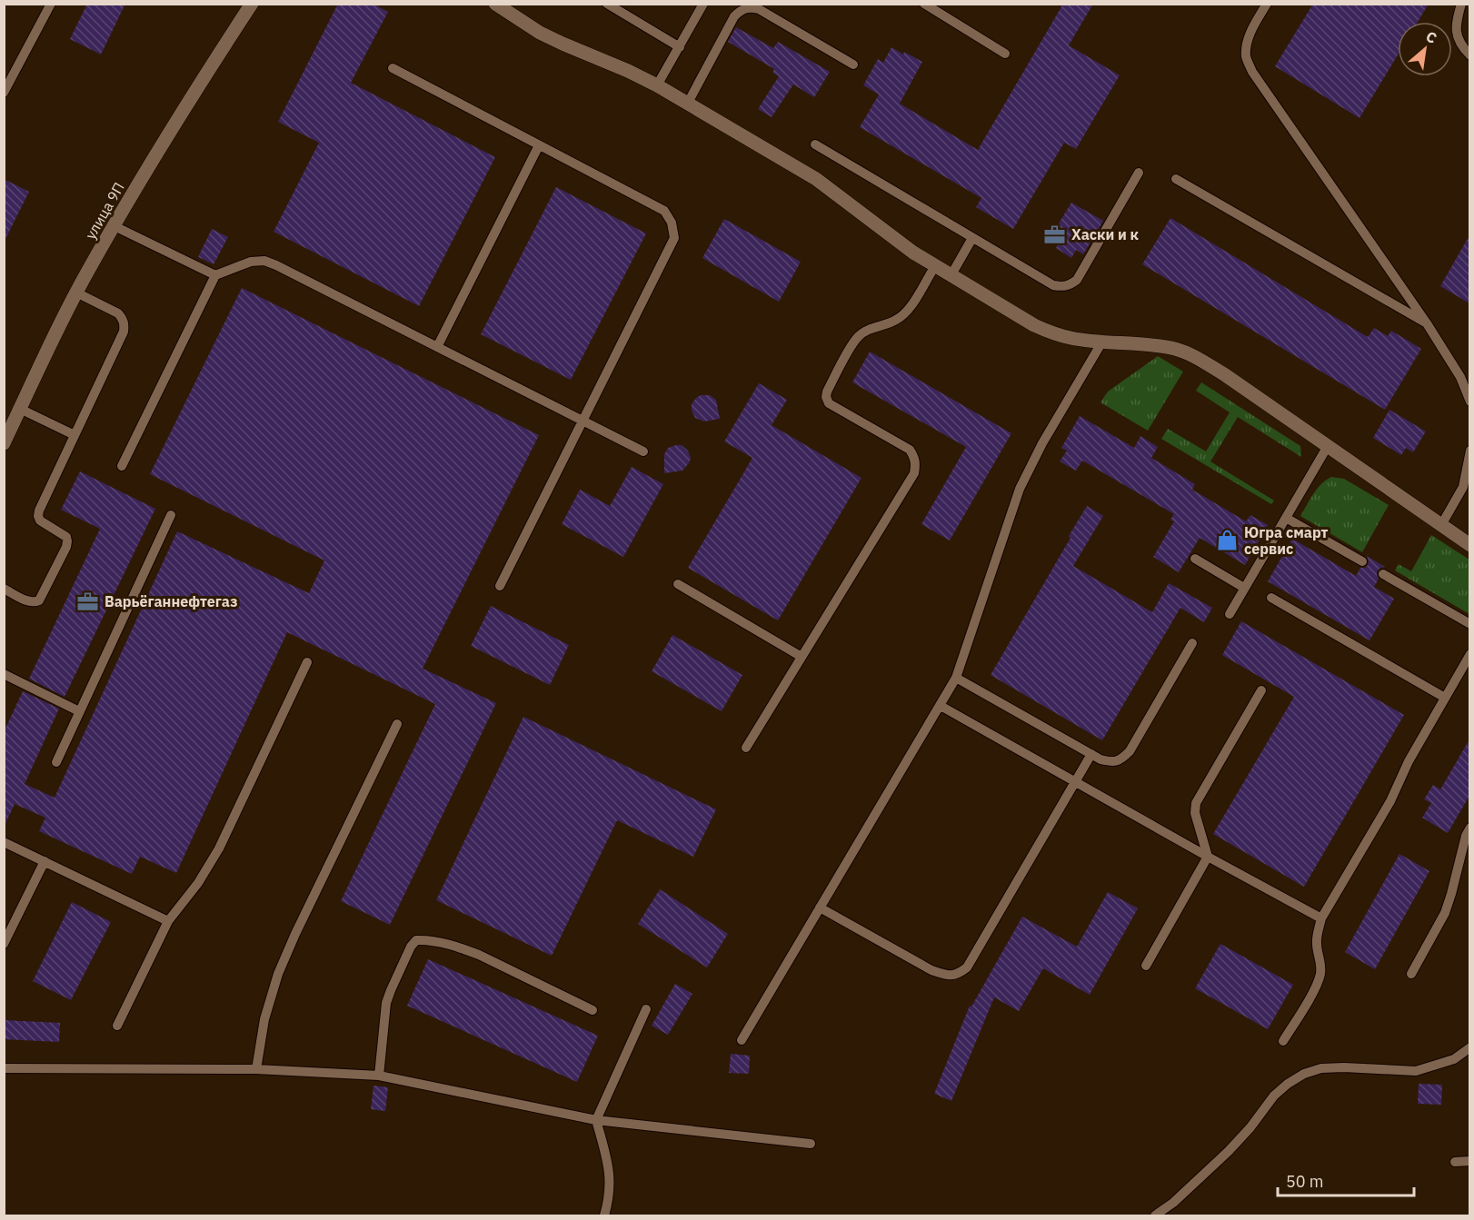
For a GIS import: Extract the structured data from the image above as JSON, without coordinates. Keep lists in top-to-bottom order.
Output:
{
  "streets": {
    "street": ["улица 9П"]
  },
  "places": {
    "office": ["Хаски и к", "Варьёганнефтегаз"],
    "shop": ["Югра смарт сервис"]
  },
  "scale_bar": "50 m",
  "north": "top right"
}
